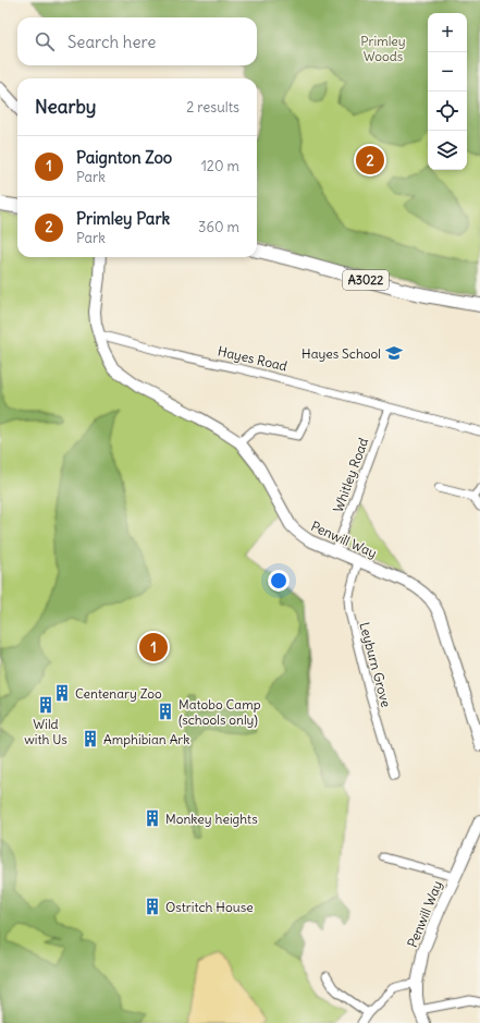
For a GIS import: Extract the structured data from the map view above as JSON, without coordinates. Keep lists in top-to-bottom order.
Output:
{
  "streets": {
    "main road": ["A3022"],
    "street": [
      "Hayes Road",
      "Whitley Road",
      "Penwill Way",
      "Leyburn Grove"
    ]
  },
  "crossings": [
    ["Hayes Road", "Whitley Road"],
    ["Hayes Road", "Penwill Way"],
    ["Whitley Road", "Penwill Way"],
    ["Penwill Way", "Leyburn Grove"]
  ],
  "parks": ["Primley Woods"],
  "places": {
    "school or university": ["Hayes School"],
    "building": [
      "Centenary Zoo",
      "Wild with Us",
      "Matobo Camp (schools only)",
      "Amphibian Ark",
      "Monkey heights",
      "Ostritch House"
    ]
  },
  "page": {
    "map_buttons": ["+", "−"],
    "search": "Search here",
    "heading": ["Nearby", "2 results"],
    "list": [
      {
        "mark": "1",
        "name": "Paignton Zoo",
        "note": "Park",
        "value": "120 m"
      },
      {
        "mark": "2",
        "name": "Primley Park",
        "note": "Park",
        "value": "360 m"
      }
    ],
    "pins": ["2", "1"]
  }
}
